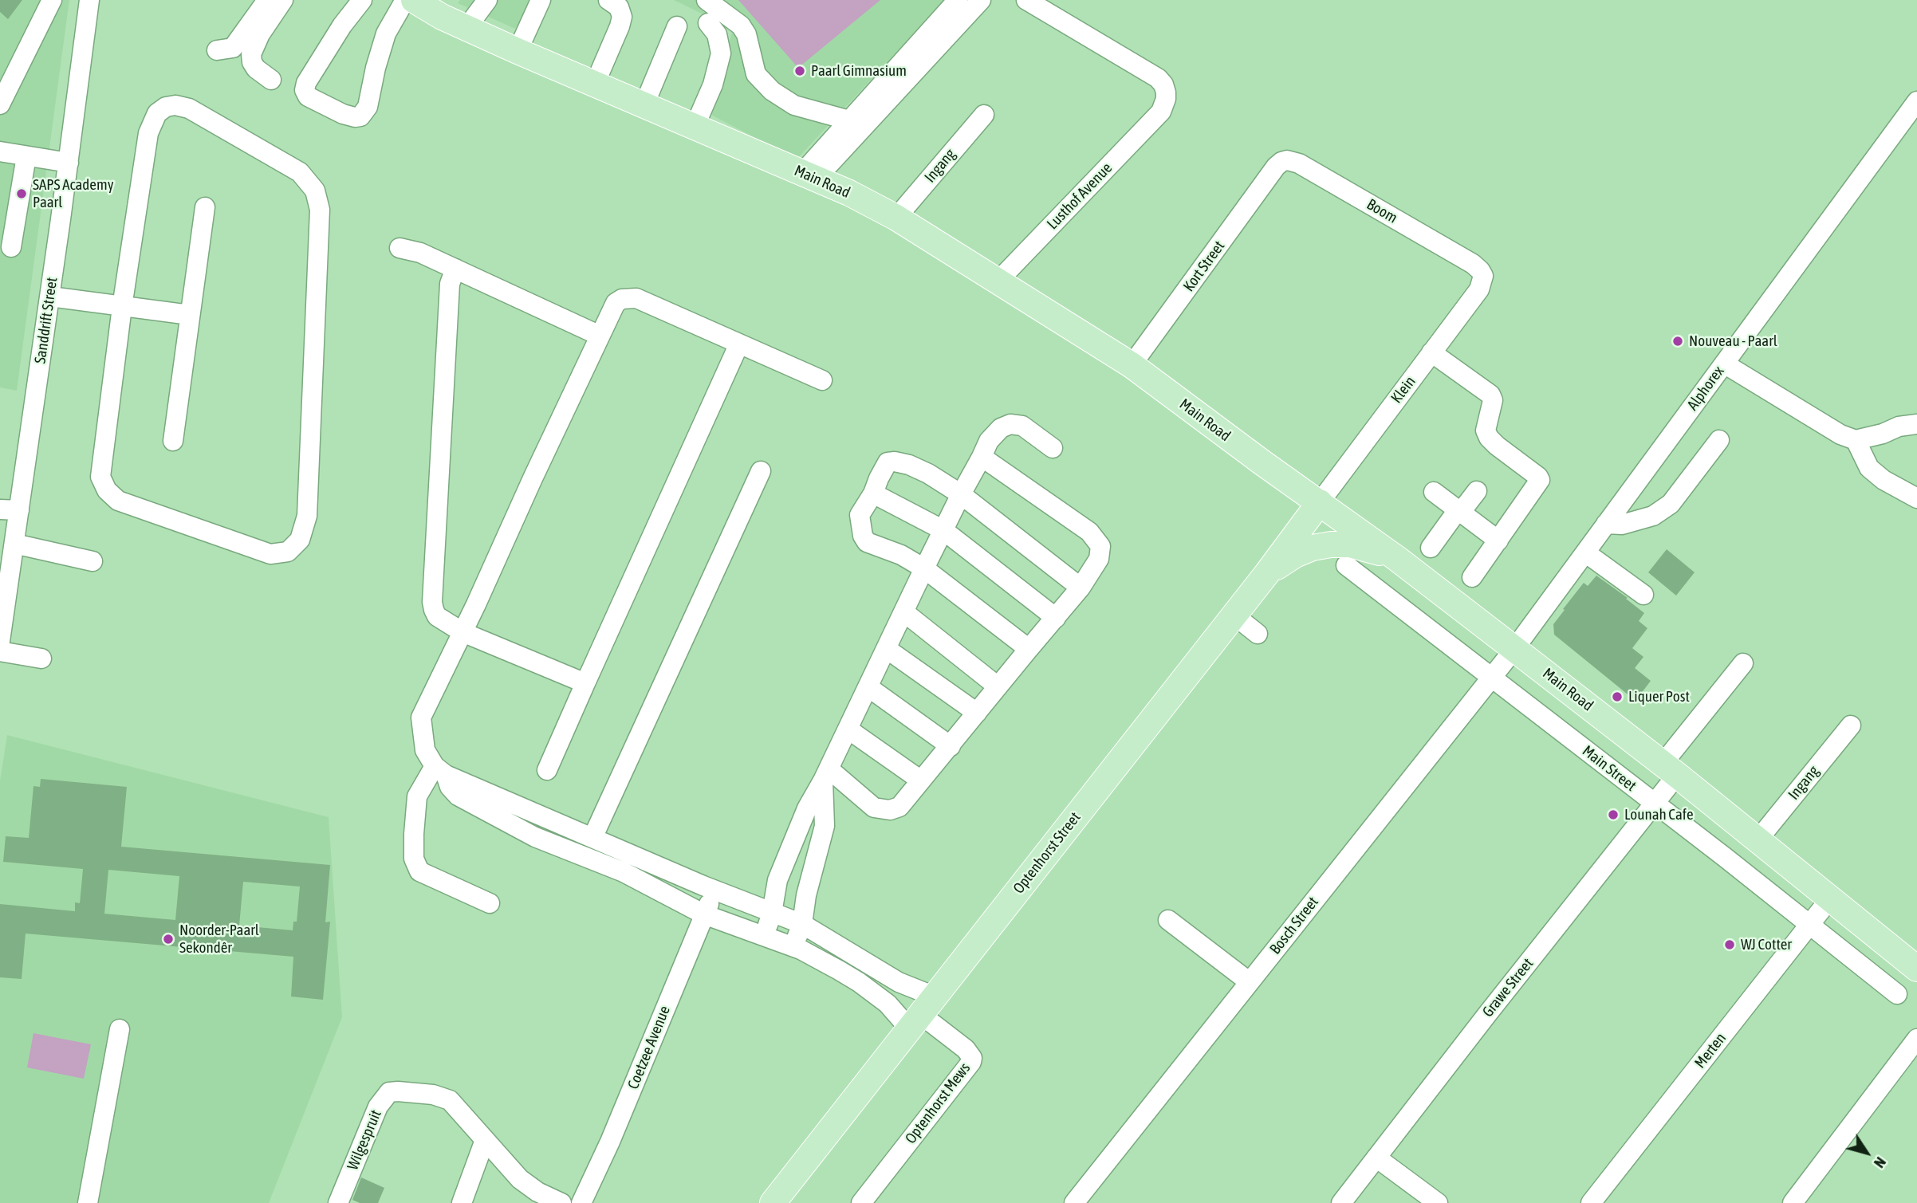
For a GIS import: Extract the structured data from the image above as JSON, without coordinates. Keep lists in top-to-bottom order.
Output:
{
  "streets": {
    "main road": ["Main Road", "Optenhorst Street"],
    "street": [
      "Ingang",
      "Lusthof Avenue",
      "Boom",
      "Kort Street",
      "Sanddrift Street",
      "Alphorex",
      "Klein",
      "Main Street",
      "Bosch Street",
      "Grawe Street",
      "Coetzee Avenue",
      "Merten",
      "Optenhorst Mews",
      "Wilgespruit"
    ]
  },
  "crossings": [
    ["Ingang", "Main Road"],
    ["Main Road", "Lusthof Avenue"],
    ["Main Road", "Kort Street"],
    ["Main Road", "Alphorex"],
    ["Main Road", "Klein"],
    ["Main Road", "Optenhorst Street"],
    ["Main Road", "Bosch Street"],
    ["Main Road", "Grawe Street"],
    ["Main Road", "Merten"],
    ["Boom", "Kort Street"],
    ["Boom", "Klein"],
    ["Alphorex", "Bosch Street"],
    ["Klein", "Optenhorst Street"],
    ["Main Street", "Bosch Street"],
    ["Main Street", "Grawe Street"],
    ["Main Street", "Merten"],
    ["Optenhorst Street", "Optenhorst Mews"]
  ],
  "places": [
    "Paarl Gimnasium",
    "SAPS Academy Paarl",
    "Nouveau - Paarl",
    "Liquer Post",
    "Lounah Cafe",
    "Noorder-Paarl Sekondêr",
    "WJ Cotter"
  ],
  "north": "bottom right"
}
